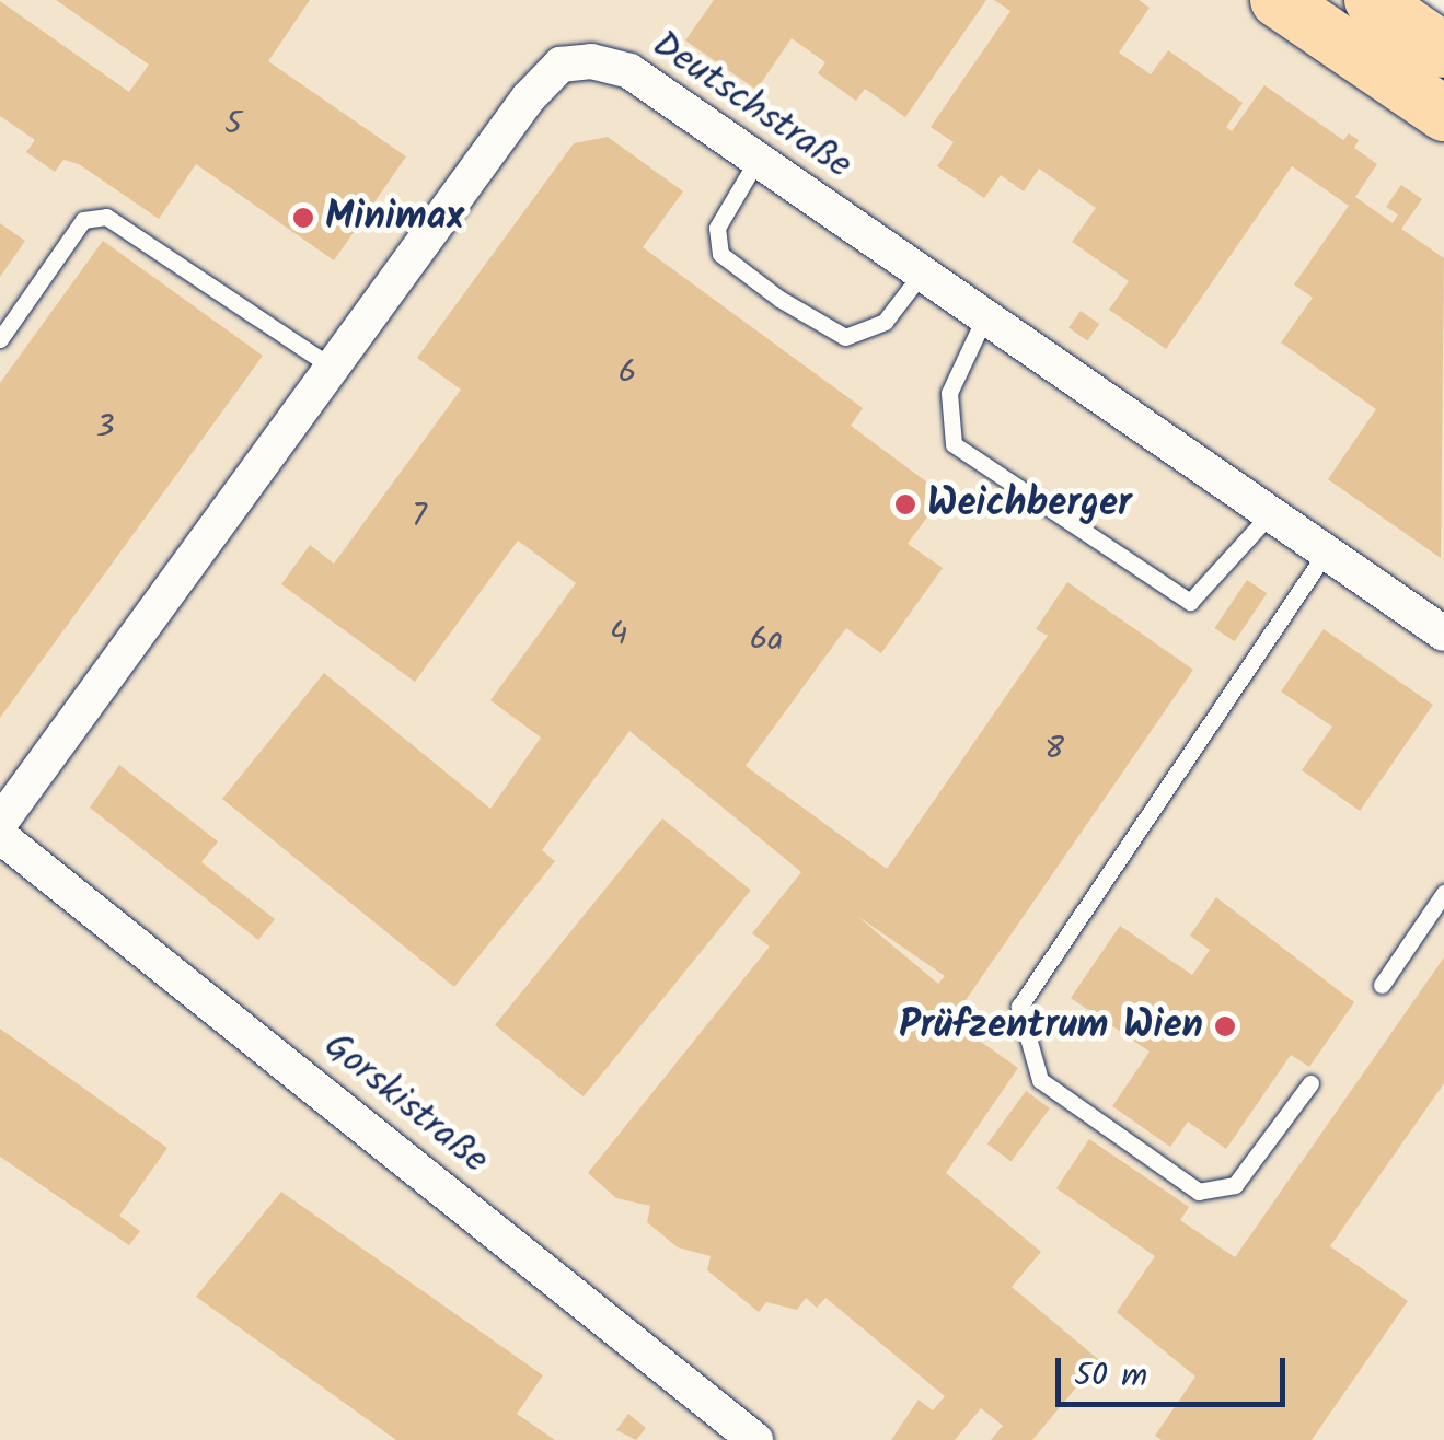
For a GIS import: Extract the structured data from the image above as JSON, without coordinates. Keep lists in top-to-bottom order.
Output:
{
  "streets": {
    "street": ["Deutschstraße", "Gorskistraße"]
  },
  "places": ["Minimax", "Weichberger", "Prüfzentrum Wien"],
  "house_numbers": [
    "5",
    "6",
    "3",
    "7",
    "4",
    "6a",
    "8"
  ],
  "scale_bar": "50 m"
}
